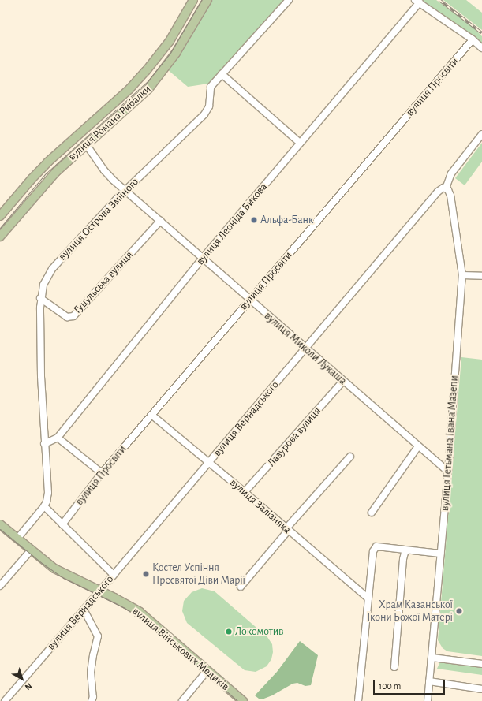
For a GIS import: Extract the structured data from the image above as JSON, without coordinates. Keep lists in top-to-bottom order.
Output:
{
  "streets": {
    "main road": ["вулиця Романа Рибалки", "вулиця Військових Медиків"],
    "street": [
      "вулиця Просвіти",
      "вулиця Острова Зміїного",
      "вулиця Леоніда Бикова",
      "Гуцульська вулиця",
      "вулиця Миколи Лукаша",
      "вулиця Вернадського",
      "Лазурова вулиця",
      "вулиця Гетьмана Івана Мазепи",
      "вулиця Залізняка"
    ]
  },
  "crossings": [
    ["вулиця Просвіти", "вулиця Миколи Лукаша"],
    ["вулиця Просвіти", "вулиця Залізняка"],
    ["вулиця Романа Рибалки", "вулиця Миколи Лукаша"],
    ["вулиця Острова Зміїного", "вулиця Леоніда Бикова"],
    ["вулиця Острова Зміїного", "Гуцульська вулиця"],
    ["вулиця Острова Зміїного", "вулиця Миколи Лукаша"],
    ["вулиця Леоніда Бикова", "вулиця Миколи Лукаша"],
    ["Гуцульська вулиця", "вулиця Миколи Лукаша"],
    ["вулиця Миколи Лукаша", "вулиця Вернадського"],
    ["вулиця Миколи Лукаша", "Лазурова вулиця"],
    ["вулиця Миколи Лукаша", "вулиця Гетьмана Івана Мазепи"],
    ["вулиця Вернадського", "вулиця Гетьмана Івана Мазепи"],
    ["вулиця Вернадського", "вулиця Залізняка"],
    ["вулиця Вернадського", "вулиця Військових Медиків"],
    ["Лазурова вулиця", "вулиця Залізняка"]
  ],
  "places": [
    "Альфа-Банк",
    "Костел Успіння Пресвятої Діви Марії",
    "Храм Казанської Ікони Божої Матері",
    "Локомотив"
  ],
  "scale_bar": "100 m",
  "north": "bottom right"
}
